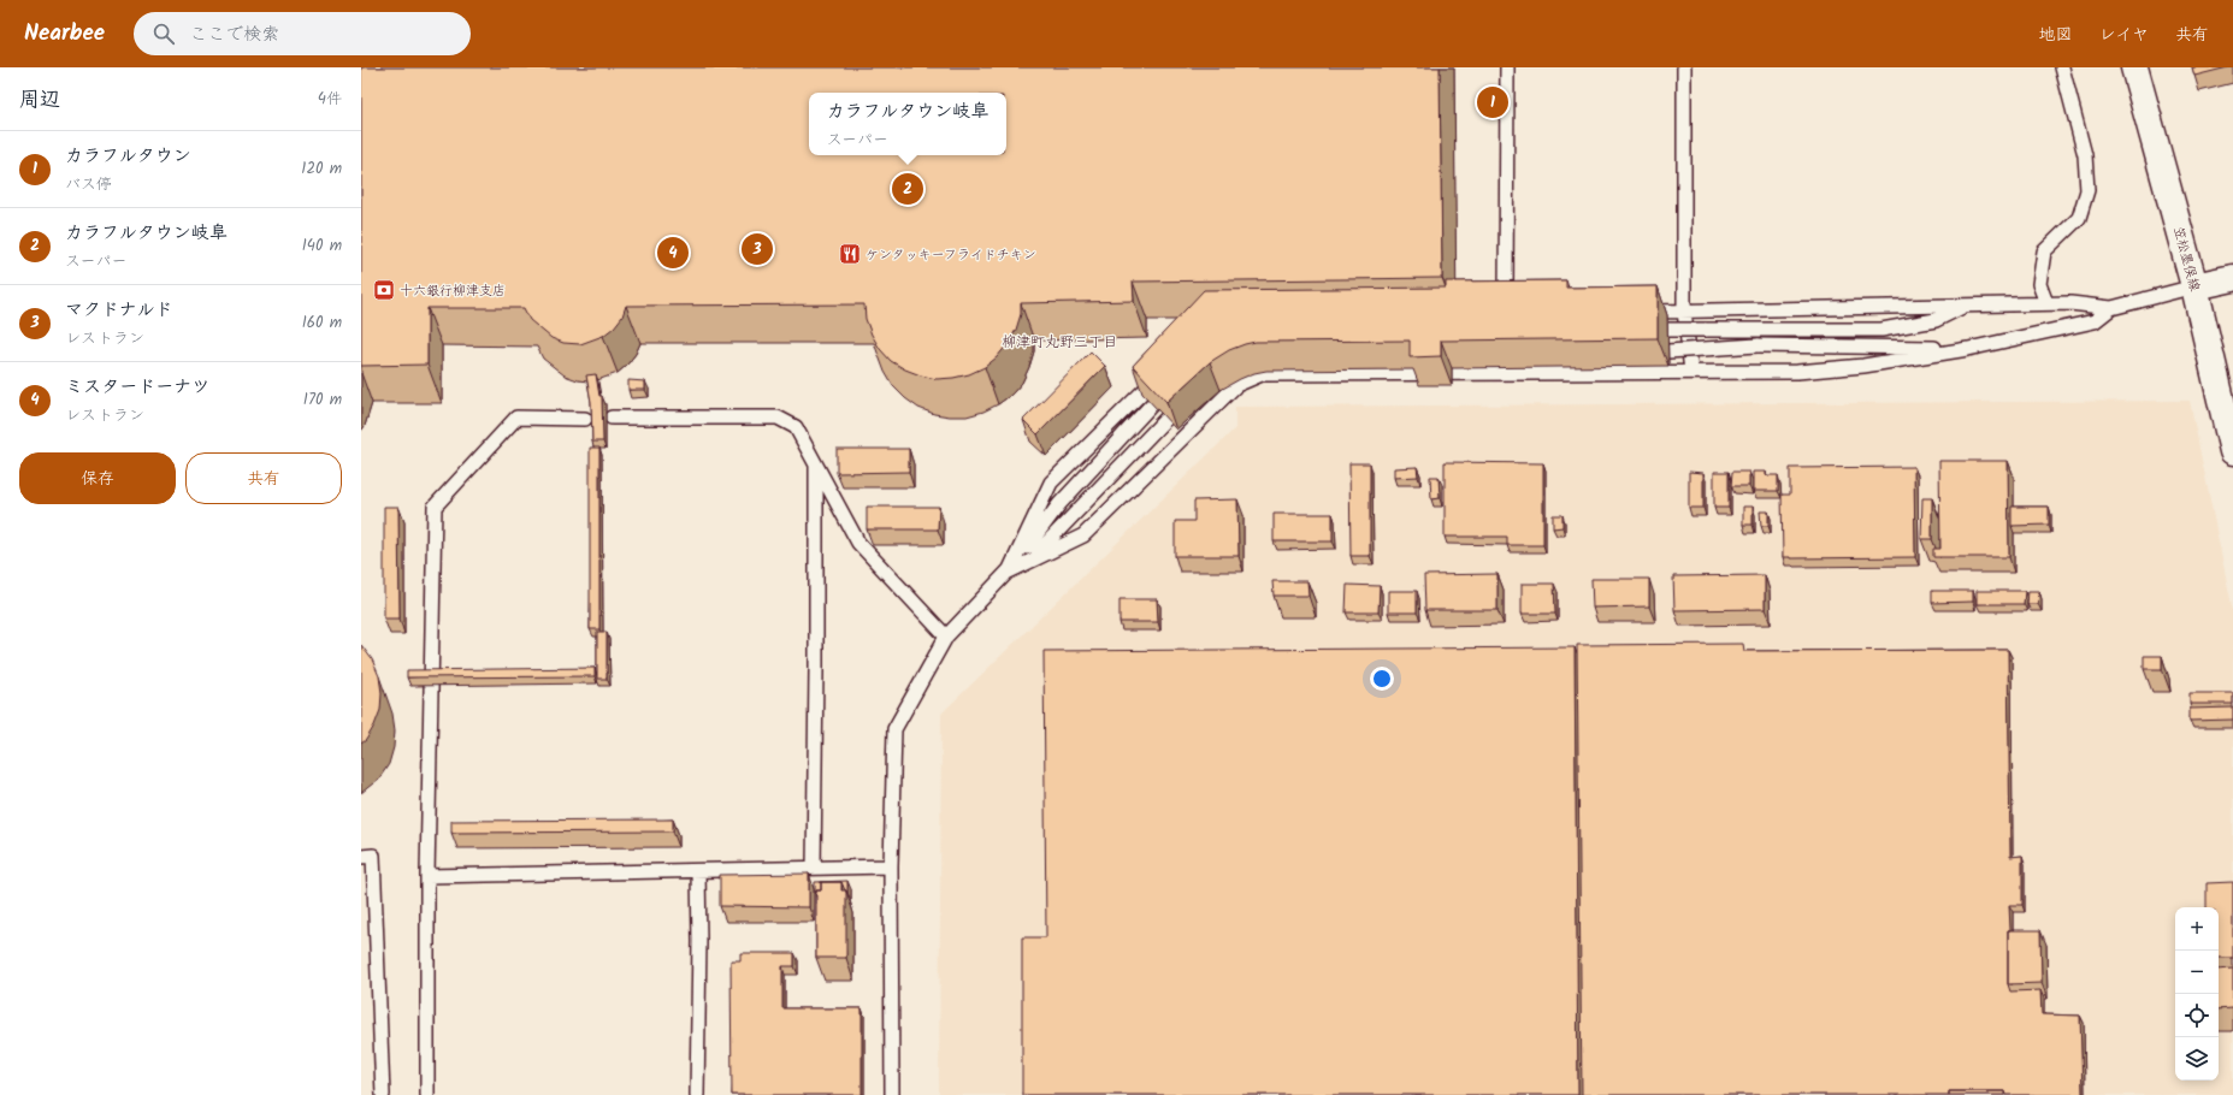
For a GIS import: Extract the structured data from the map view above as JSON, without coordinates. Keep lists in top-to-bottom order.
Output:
{
  "streets": {
    "main road": ["笠松墨俣線"]
  },
  "districts": ["柳津町丸野三丁目"],
  "places": {
    "restaurant": ["ケンタッキーフライドチキン"],
    "bank": ["十六銀行柳津支店"]
  },
  "page": {
    "header": "Nearbee",
    "search": "ここで検索",
    "nav": ["地図", "レイヤ", "共有"],
    "heading": ["周辺", "4件"],
    "pins": [
      "1",
      "2",
      "3",
      "4"
    ],
    "popup": ["カラフルタウン岐阜", "スーパー"],
    "list": [
      {
        "mark": "1",
        "name": "カラフルタウン",
        "note": "バス停",
        "value": "120 m"
      },
      {
        "mark": "2",
        "name": "カラフルタウン岐阜",
        "note": "スーパー",
        "value": "140 m"
      },
      {
        "mark": "3",
        "name": "マクドナルド",
        "note": "レストラン",
        "value": "160 m"
      },
      {
        "mark": "4",
        "name": "ミスタードーナツ",
        "note": "レストラン",
        "value": "170 m"
      }
    ],
    "buttons": ["保存", "共有"],
    "map_buttons": ["+", "−"]
  }
}
